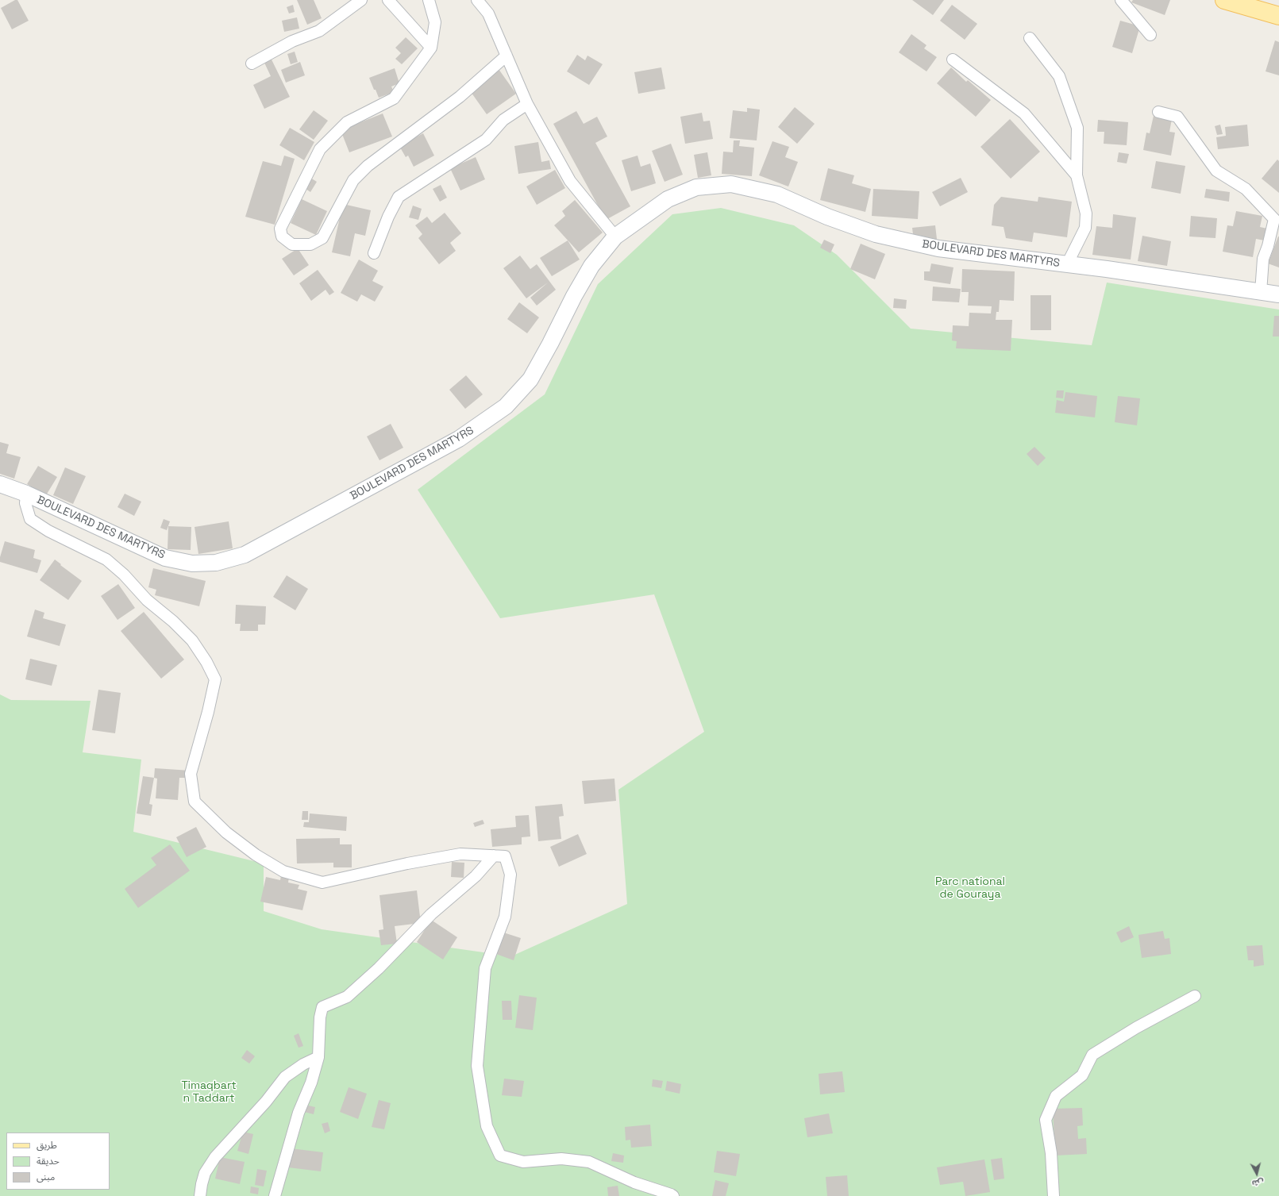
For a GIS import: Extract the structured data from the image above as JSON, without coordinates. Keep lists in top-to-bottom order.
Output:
{
  "streets": {
    "main road": ["BOULEVARD DES MARTYRS"]
  },
  "parks": ["Parc national de Gouraya", "Timaqbart n Taddart"],
  "legend": ["طريق", "حديقة", "مبنى"],
  "north": "bottom"
}
